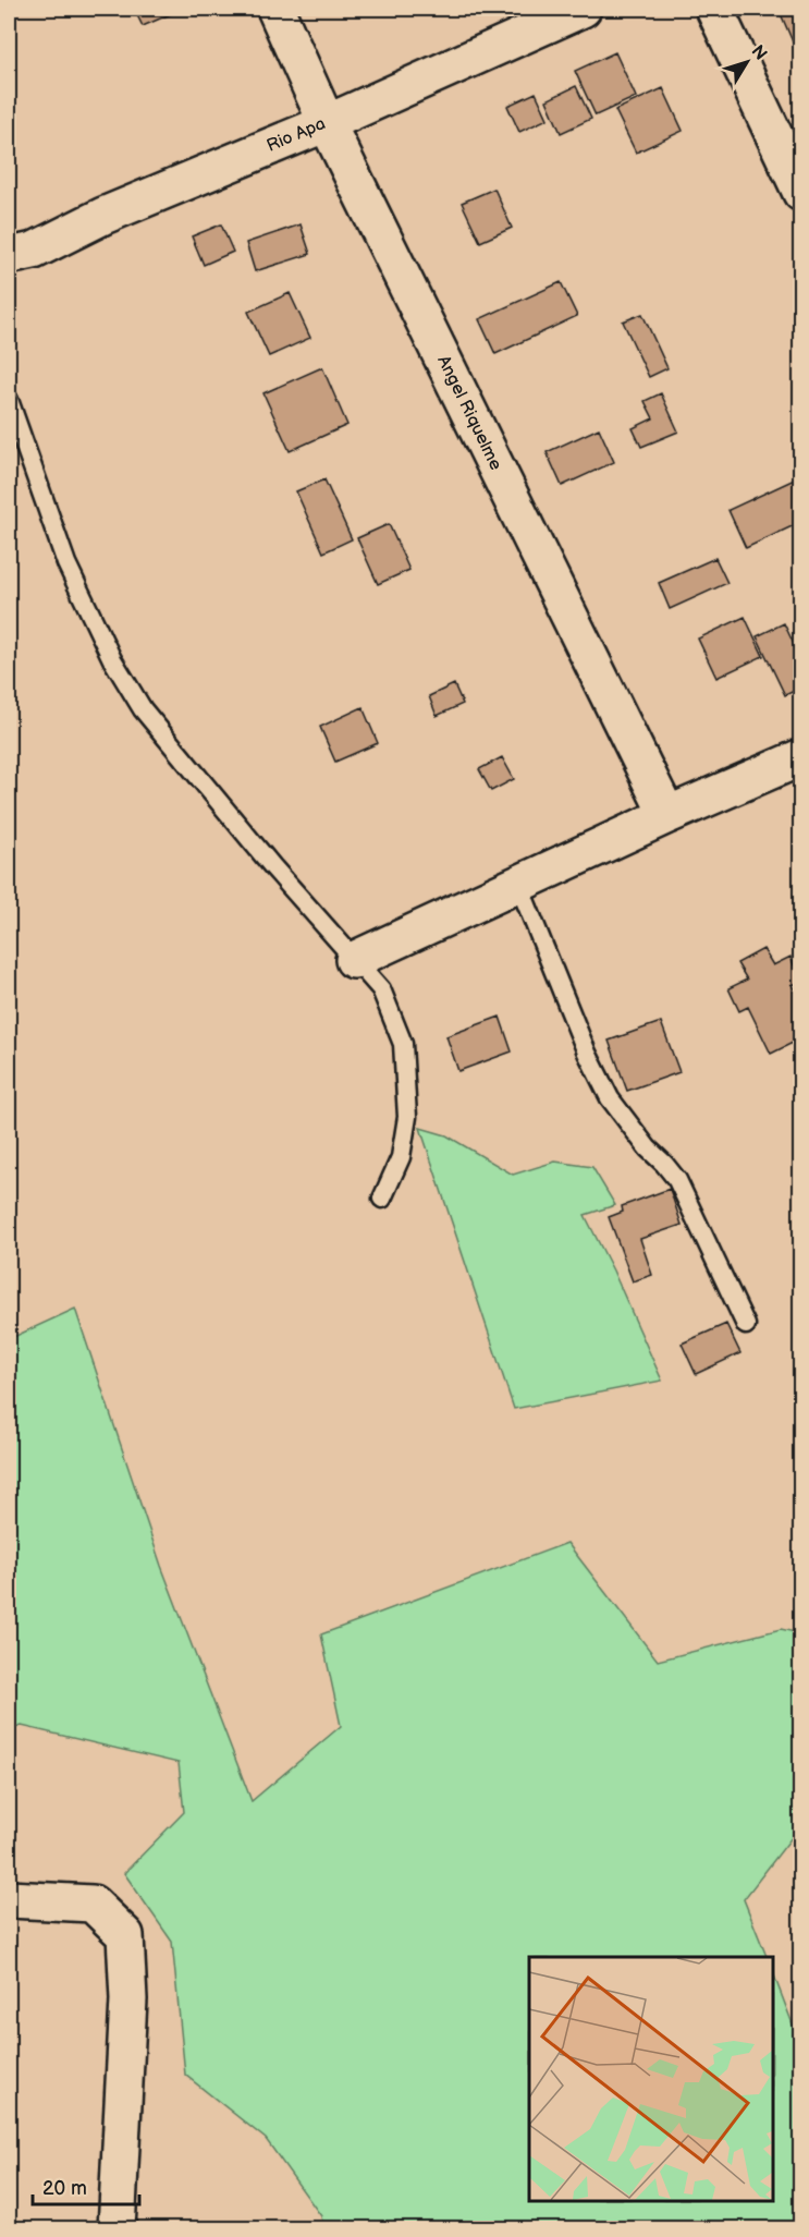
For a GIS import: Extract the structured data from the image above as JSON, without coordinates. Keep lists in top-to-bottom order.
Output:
{
  "streets": {
    "street": ["Rio Apa", "Angel Riquelme"]
  },
  "crossings": [
    ["Rio Apa", "Angel Riquelme"]
  ],
  "scale_bar": "20 m",
  "north": "top right"
}
